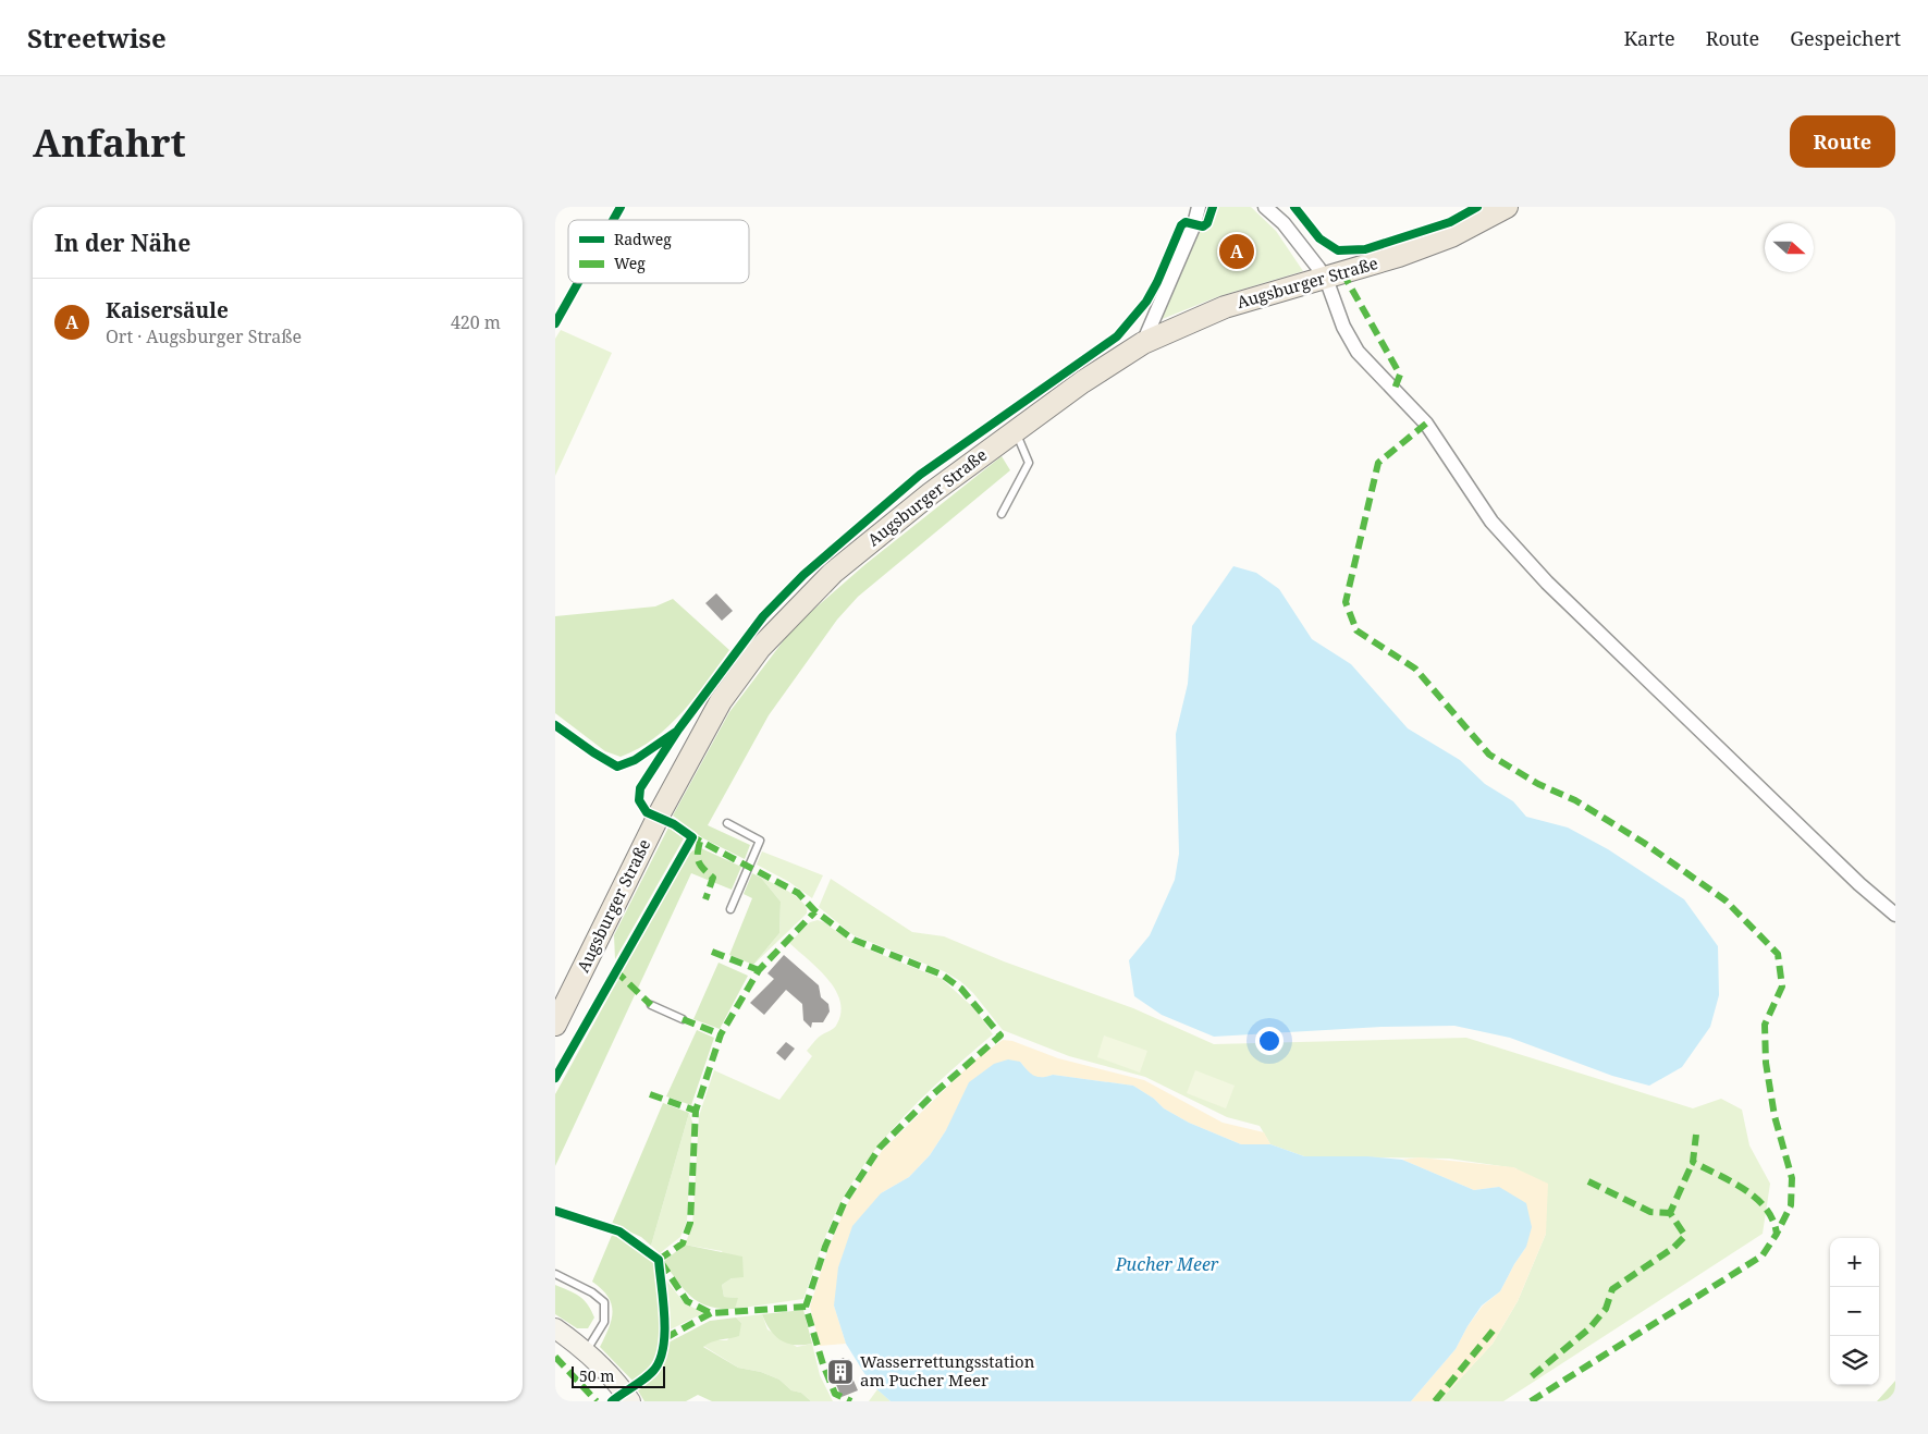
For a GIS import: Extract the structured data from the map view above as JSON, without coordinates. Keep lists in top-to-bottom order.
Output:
{
  "streets": {
    "main road": ["Augsburger Straße"]
  },
  "water": ["Pucher Meer"],
  "places": {
    "building": ["Wasserrettungsstation am Pucher Meer"]
  },
  "legend": ["Radweg", "Weg"],
  "scale_bar": "50 m",
  "north": "right",
  "page": {
    "header": "Streetwise",
    "nav": ["Karte", "Route", "Gespeichert"],
    "buttons": "Route",
    "title": "Anfahrt",
    "heading": "In der Nähe",
    "pins": "A",
    "list": [
      {
        "mark": "A",
        "name": "Kaisersäule",
        "note": "Ort · Augsburger Straße",
        "value": "420 m"
      }
    ],
    "map_buttons": ["+", "−"],
    "scale": "50 m"
  }
}
